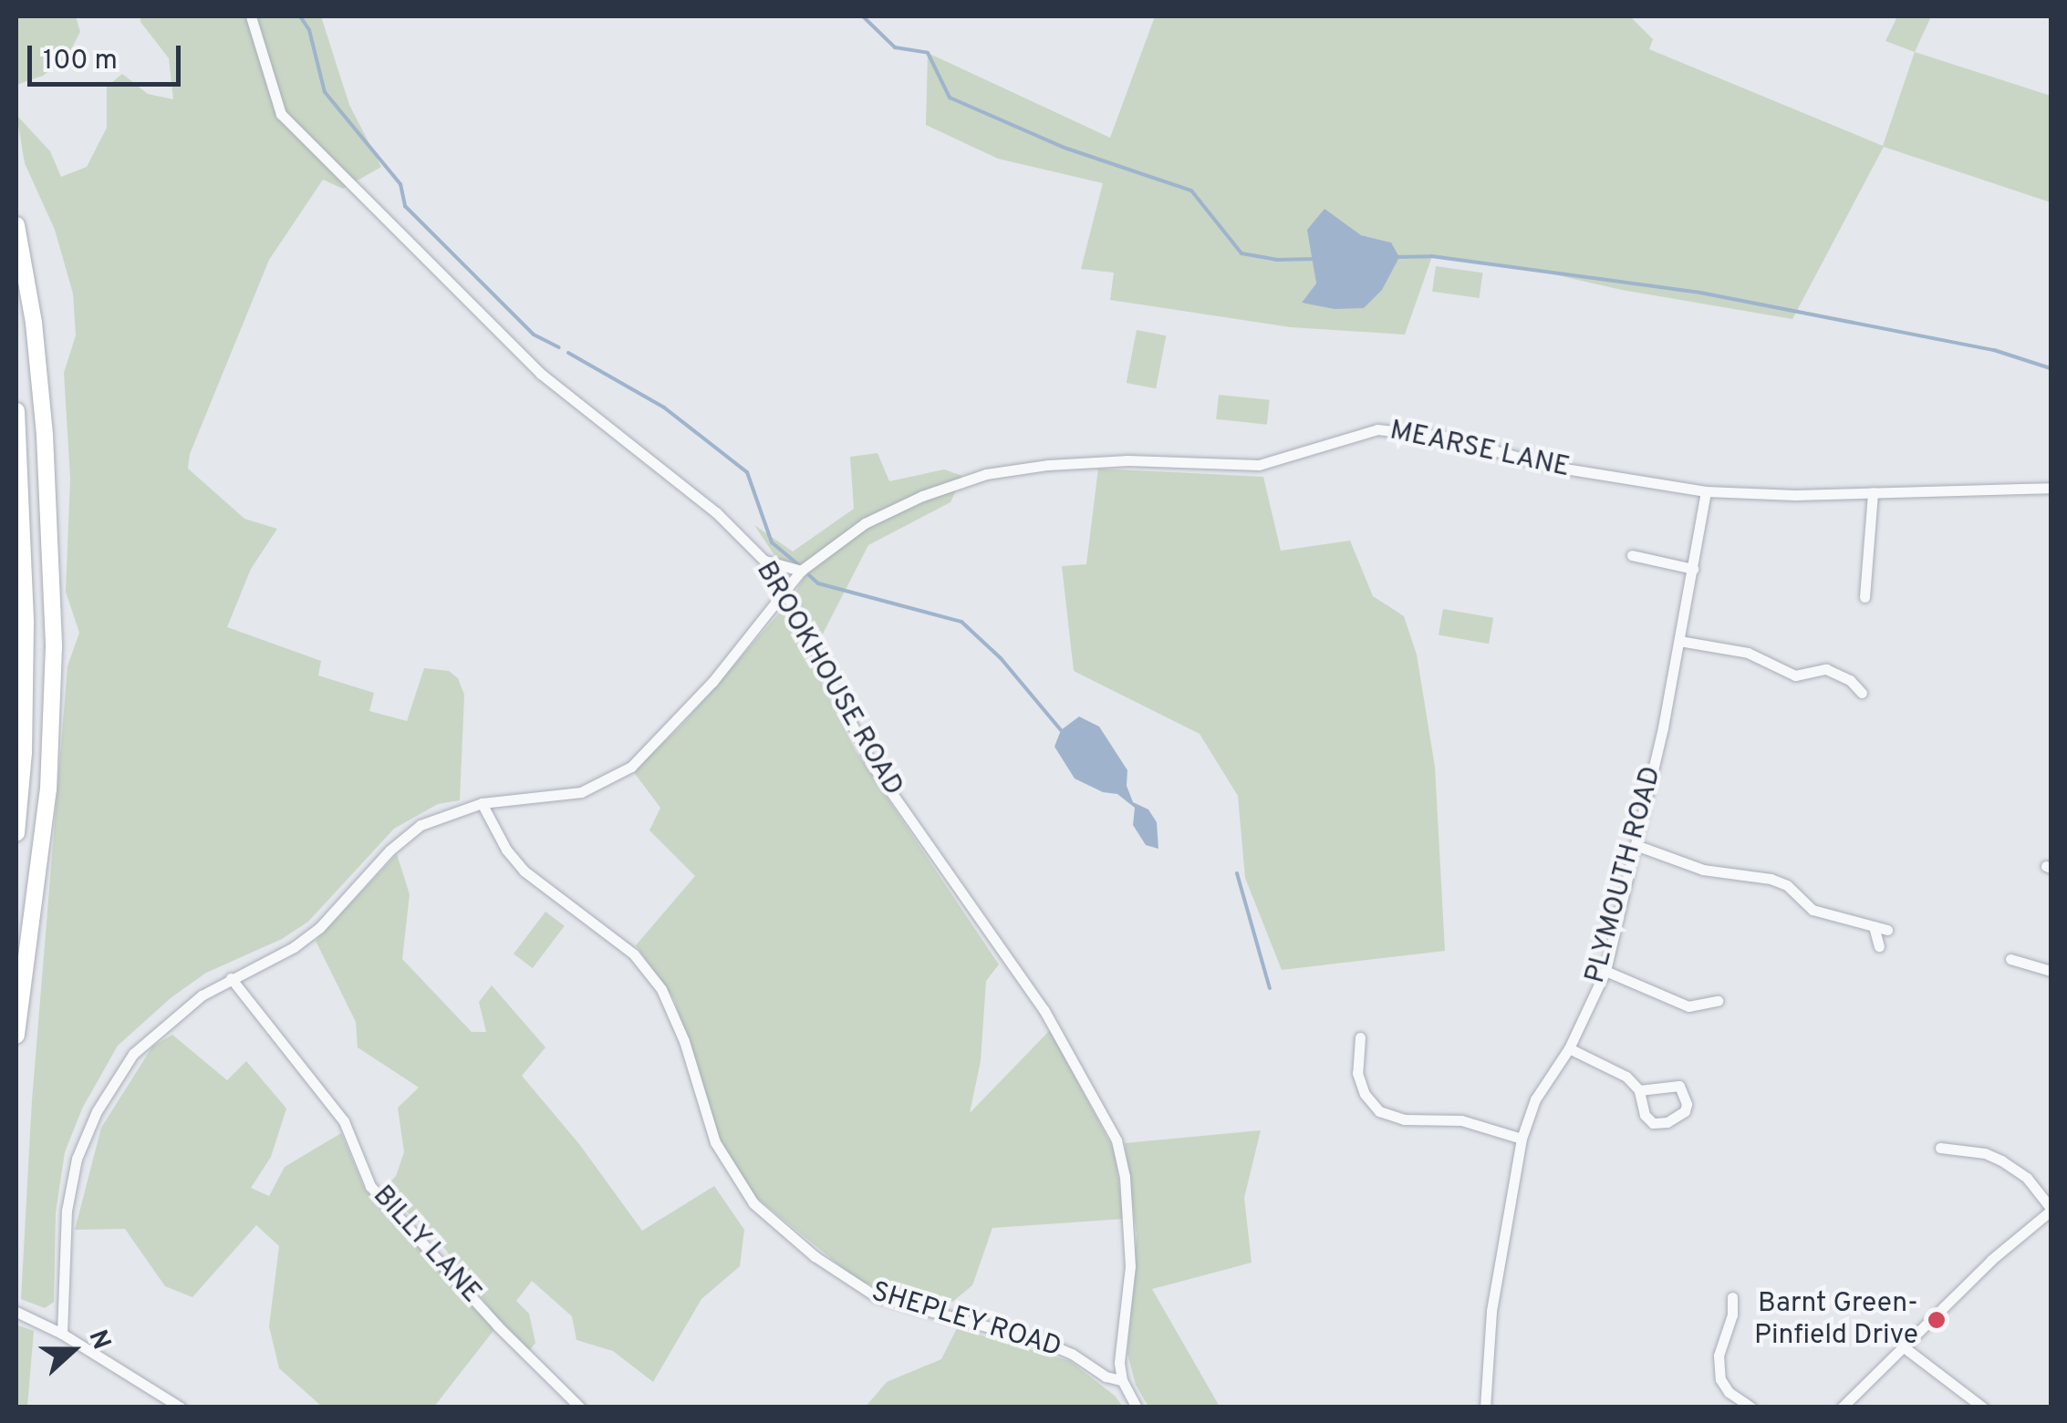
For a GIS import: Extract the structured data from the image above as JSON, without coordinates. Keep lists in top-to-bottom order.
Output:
{
  "streets": {
    "street": [
      "MEARSE LANE",
      "BROOKHOUSE ROAD",
      "PLYMOUTH ROAD",
      "BILLY LANE",
      "SHEPLEY ROAD"
    ]
  },
  "crossings": [
    ["MEARSE LANE", "BROOKHOUSE ROAD"],
    ["MEARSE LANE", "PLYMOUTH ROAD"],
    ["MEARSE LANE", "BILLY LANE"],
    ["MEARSE LANE", "SHEPLEY ROAD"],
    ["BROOKHOUSE ROAD", "SHEPLEY ROAD"]
  ],
  "places": ["Barnt Green- Pinfield Drive"],
  "scale_bar": "100 m",
  "north": "right"
}
